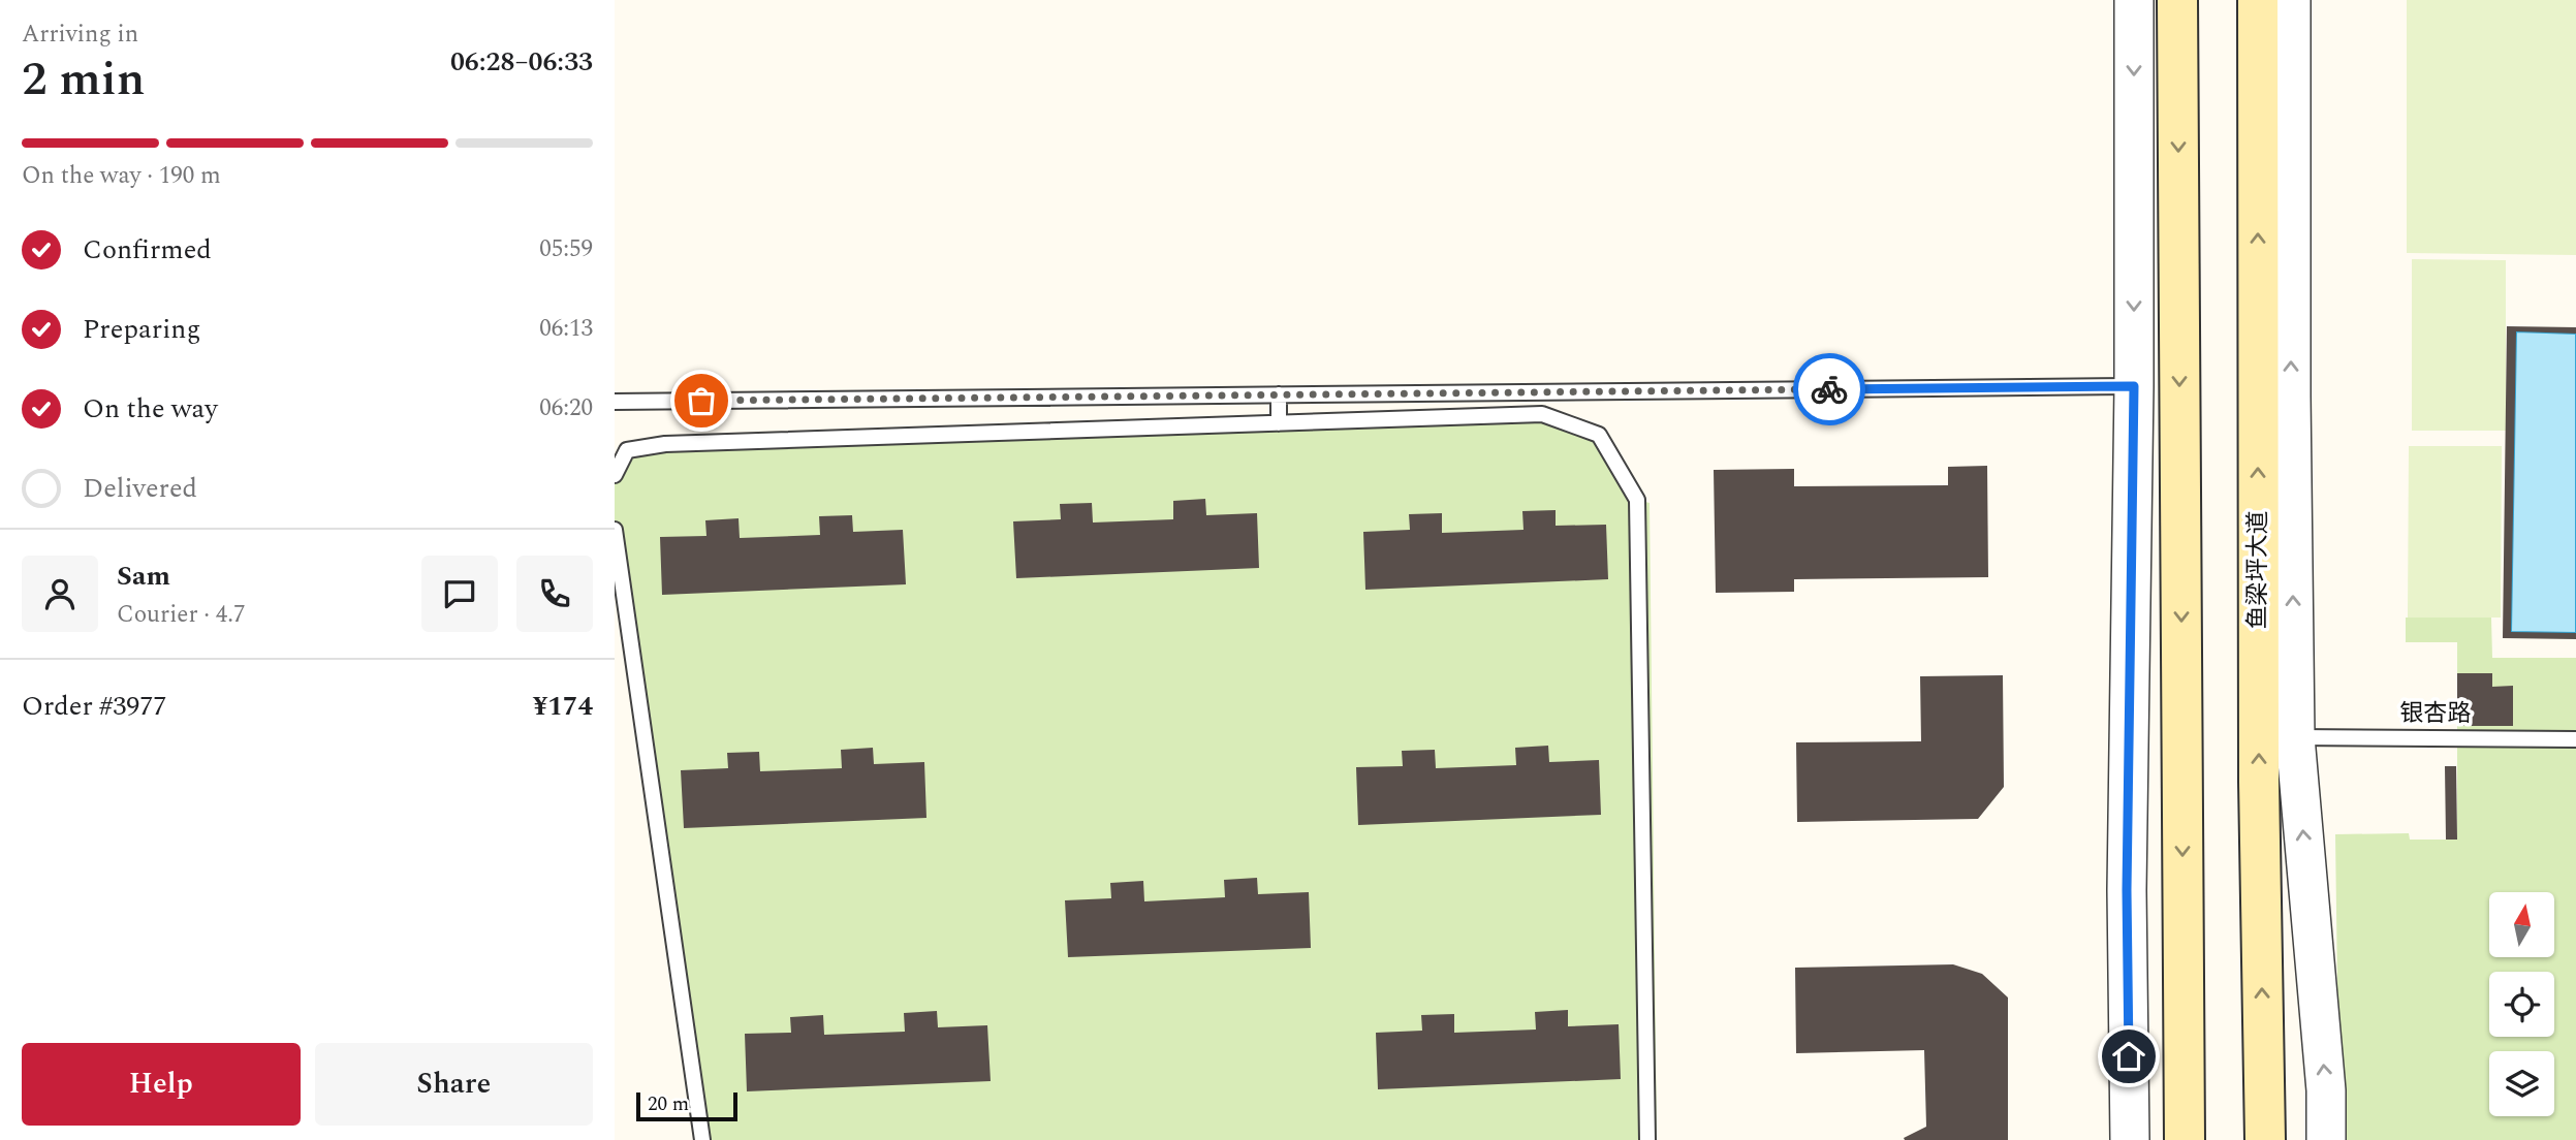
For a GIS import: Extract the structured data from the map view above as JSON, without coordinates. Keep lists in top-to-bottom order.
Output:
{
  "streets": {
    "main road": ["鱼梁坪大道"],
    "lane": ["银杏路"]
  },
  "scale_bar": "20 m",
  "north": "top",
  "page": {
    "heading": ["2 min", "Arriving in", "06:28–06:33"],
    "panel": [
      "Sam",
      "Courier · 4.7",
      "Order #3977",
      "¥174"
    ],
    "bar": "On the way · 190 m",
    "list": [
      ["Confirmed", "05:59"],
      ["Preparing", "06:13"],
      ["On the way", "06:20"],
      "Delivered"
    ],
    "buttons": ["Help", "Share"],
    "scale": "20 m"
  }
}
